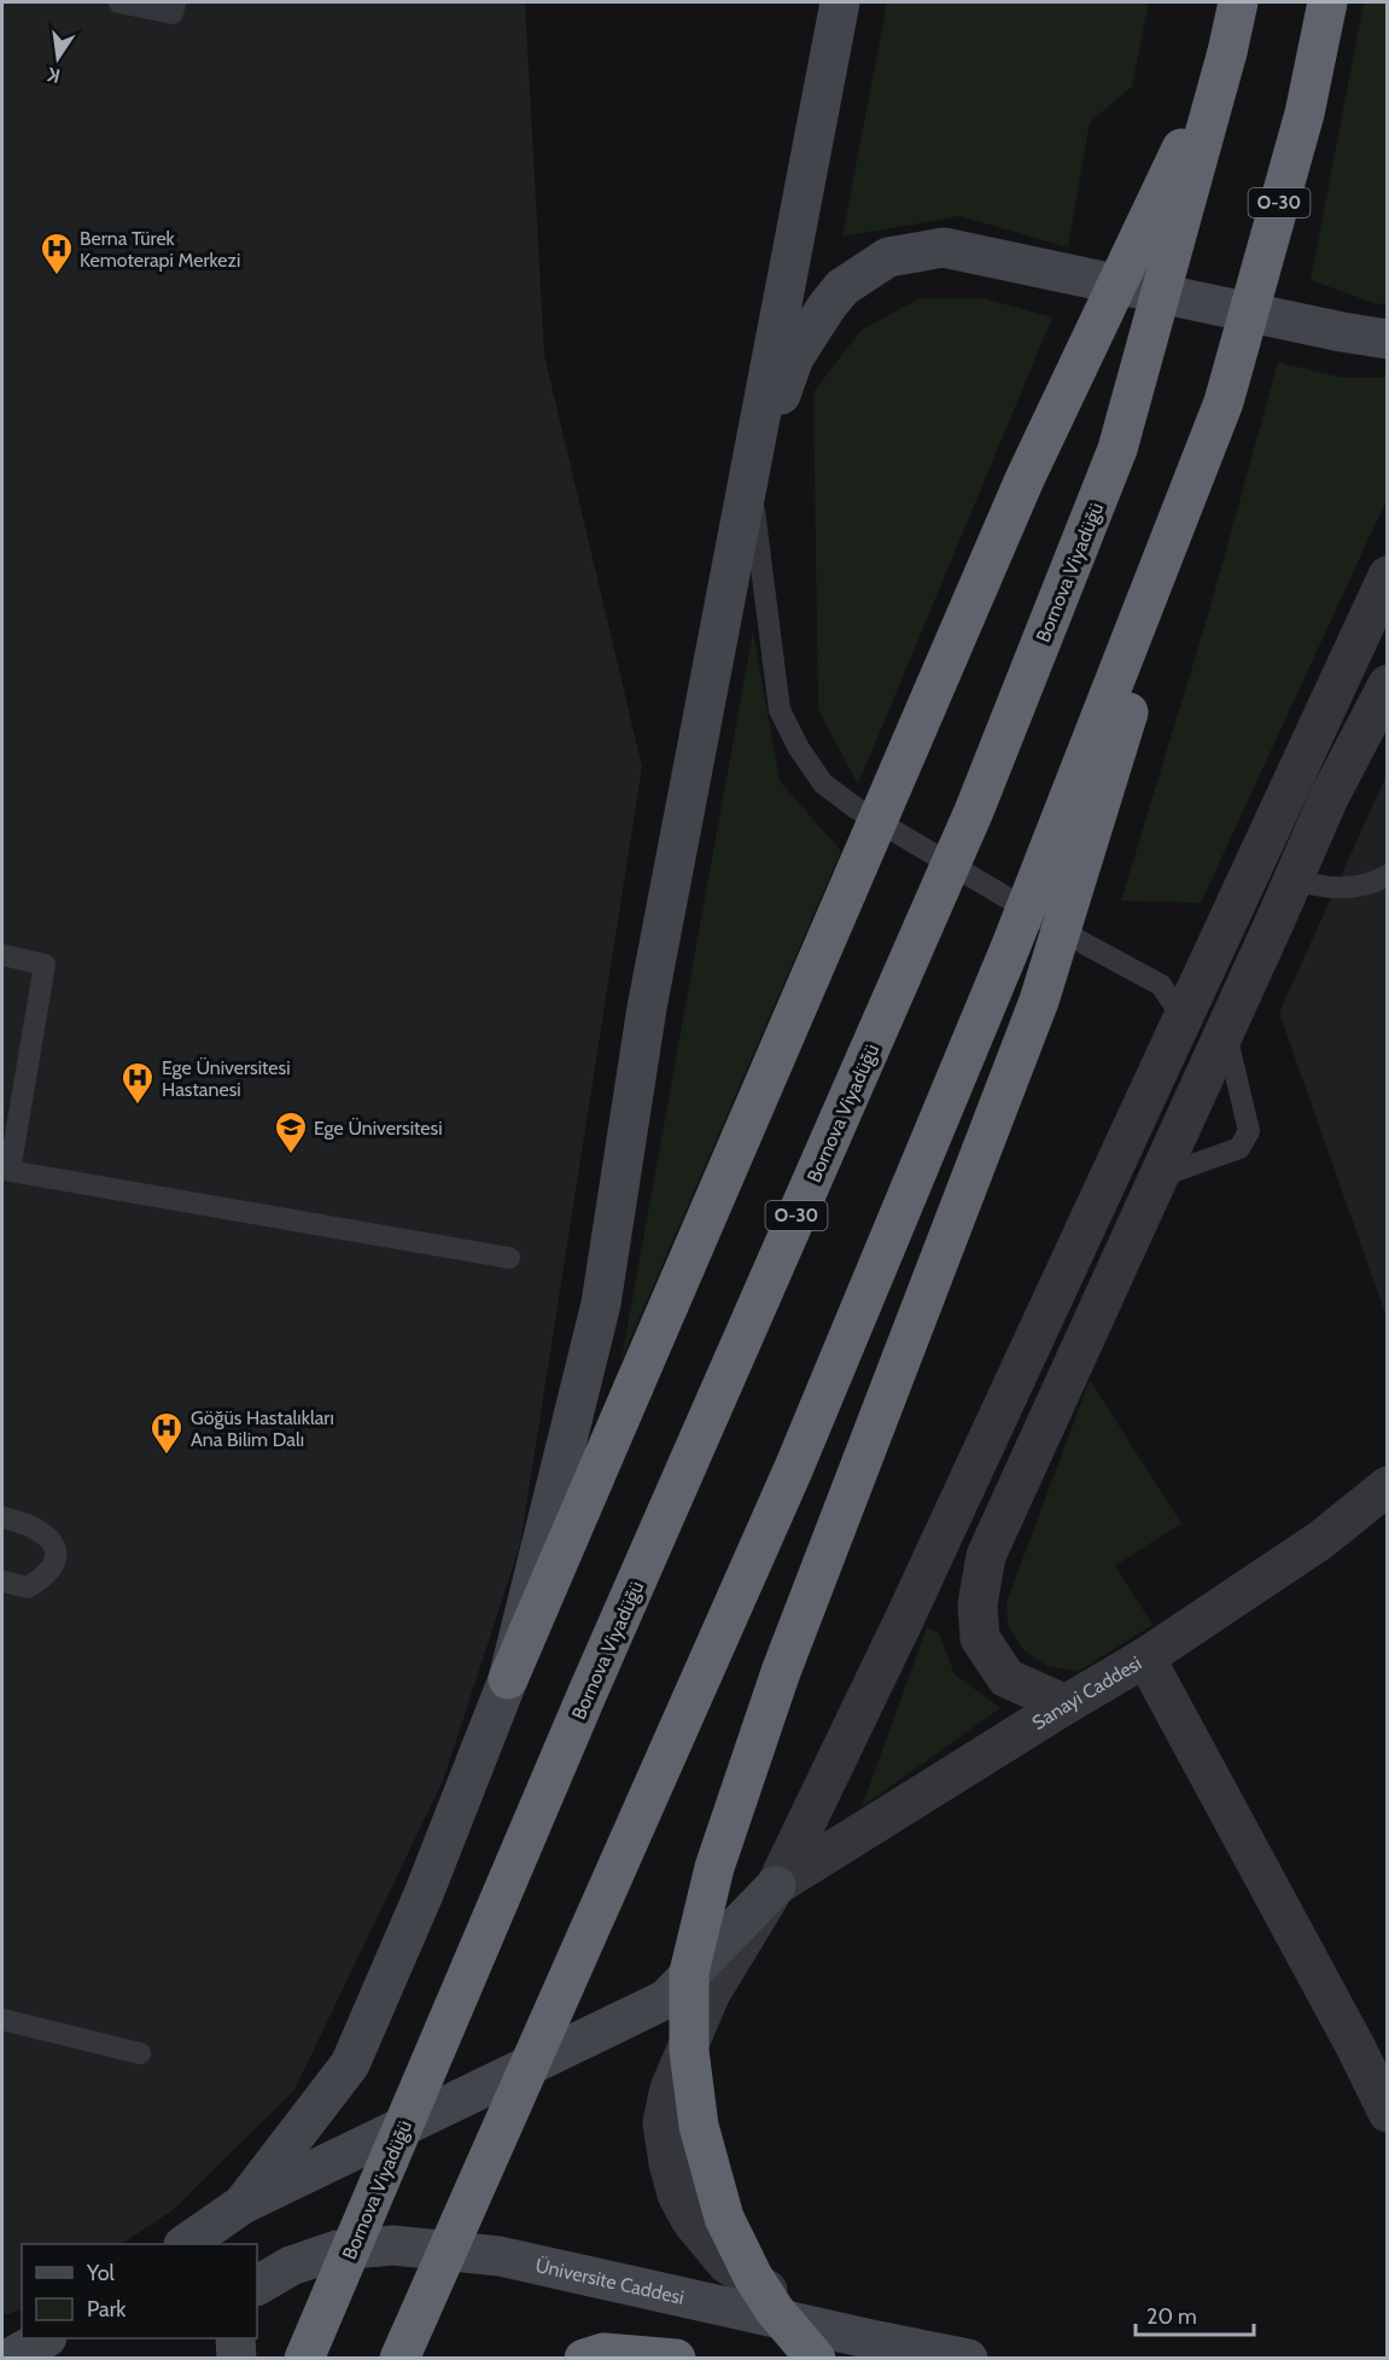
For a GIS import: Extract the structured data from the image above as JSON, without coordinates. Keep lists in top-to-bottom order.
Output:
{
  "streets": {
    "highway": ["O-30", "Bornova Viyadüğü"],
    "main road": ["Üniversite Caddesi"],
    "street": ["Sanayi Caddesi"]
  },
  "places": {
    "hospital": ["Berna Türek Kemoterapi Merkezi", "Ege Üniversitesi Hastanesi", "Göğüs Hastalıkları Ana Bilim Dalı"],
    "school or university": ["Ege Üniversitesi"]
  },
  "legend": ["Yol", "Park"],
  "scale_bar": "20 m",
  "north": "bottom"
}
